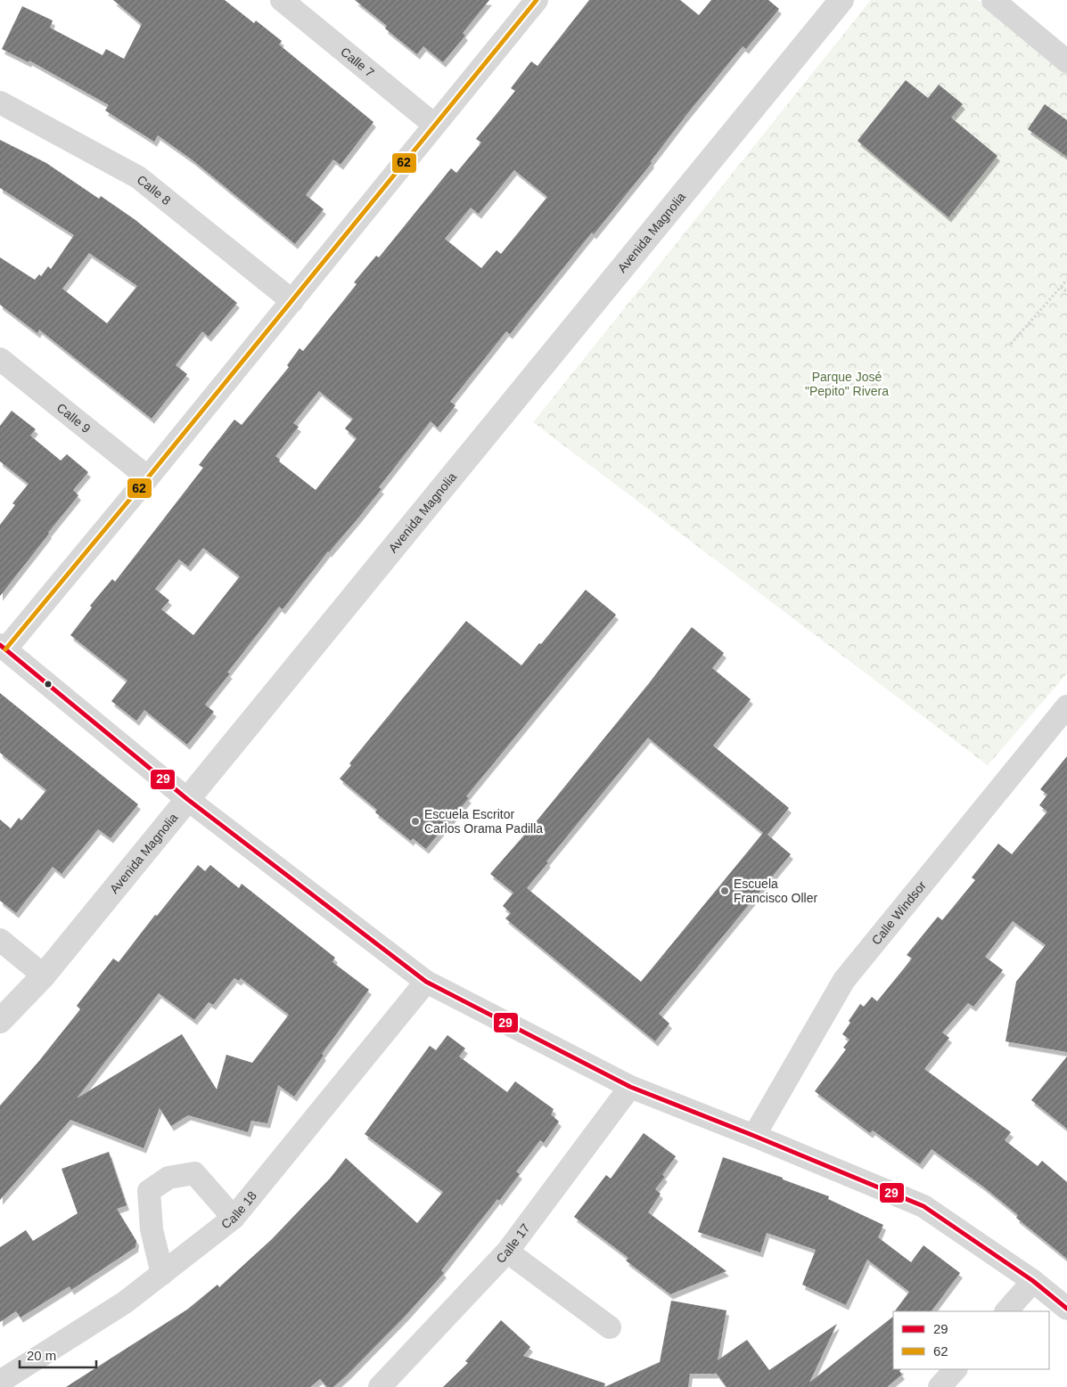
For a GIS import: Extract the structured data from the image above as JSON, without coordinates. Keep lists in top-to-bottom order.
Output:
{
  "streets": {
    "street": [
      "Calle 7",
      "Calle 8",
      "Avenida Magnolia",
      "Calle 9",
      "Calle Windsor",
      "Calle 18",
      "Calle 17"
    ]
  },
  "parks": ["Parque José \"Pepito\" Rivera"],
  "places": ["Escuela Escritor Carlos Orama Padilla", "Escuela Francisco Oller"],
  "lines": ["transit line 62", "transit line 29"],
  "legend": ["29", "62"],
  "scale_bar": "20 m"
}
